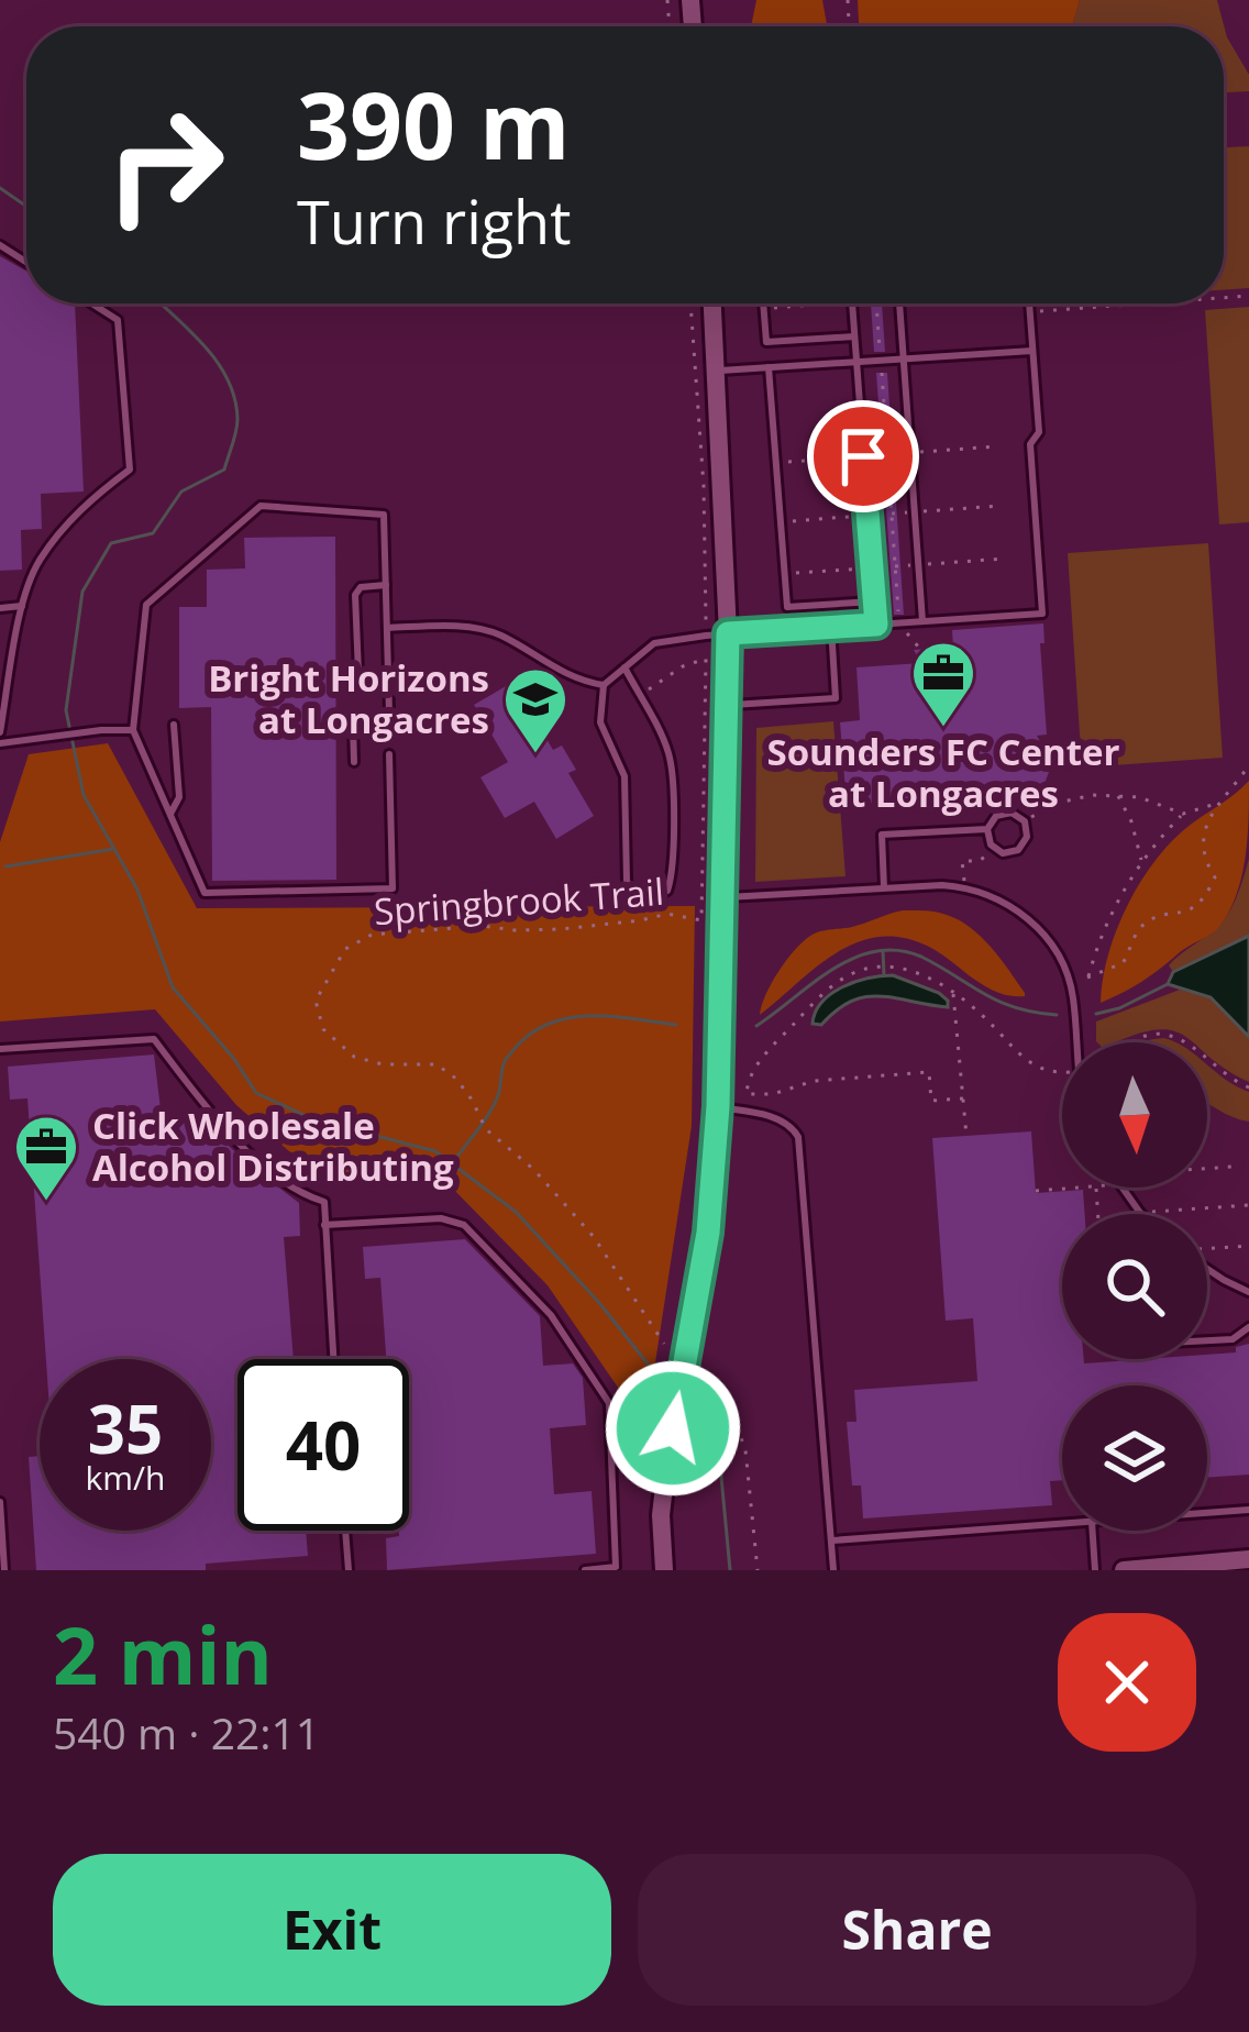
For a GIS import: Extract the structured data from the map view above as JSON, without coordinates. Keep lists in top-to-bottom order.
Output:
{
  "streets": {
    "path": ["Springbrook Trail"]
  },
  "places": {
    "office": ["Sounders FC Center at Longacres", "Click Wholesale Alcohol Distributing"],
    "school or university": ["Bright Horizons at Longacres"]
  },
  "north": "bottom",
  "page": {
    "turn": ["390 m", "Turn right"],
    "speed": "35 km/h",
    "limit": "40",
    "heading": ["2 min", "540 m · 22:11"],
    "buttons": ["Exit", "Share"]
  }
}
